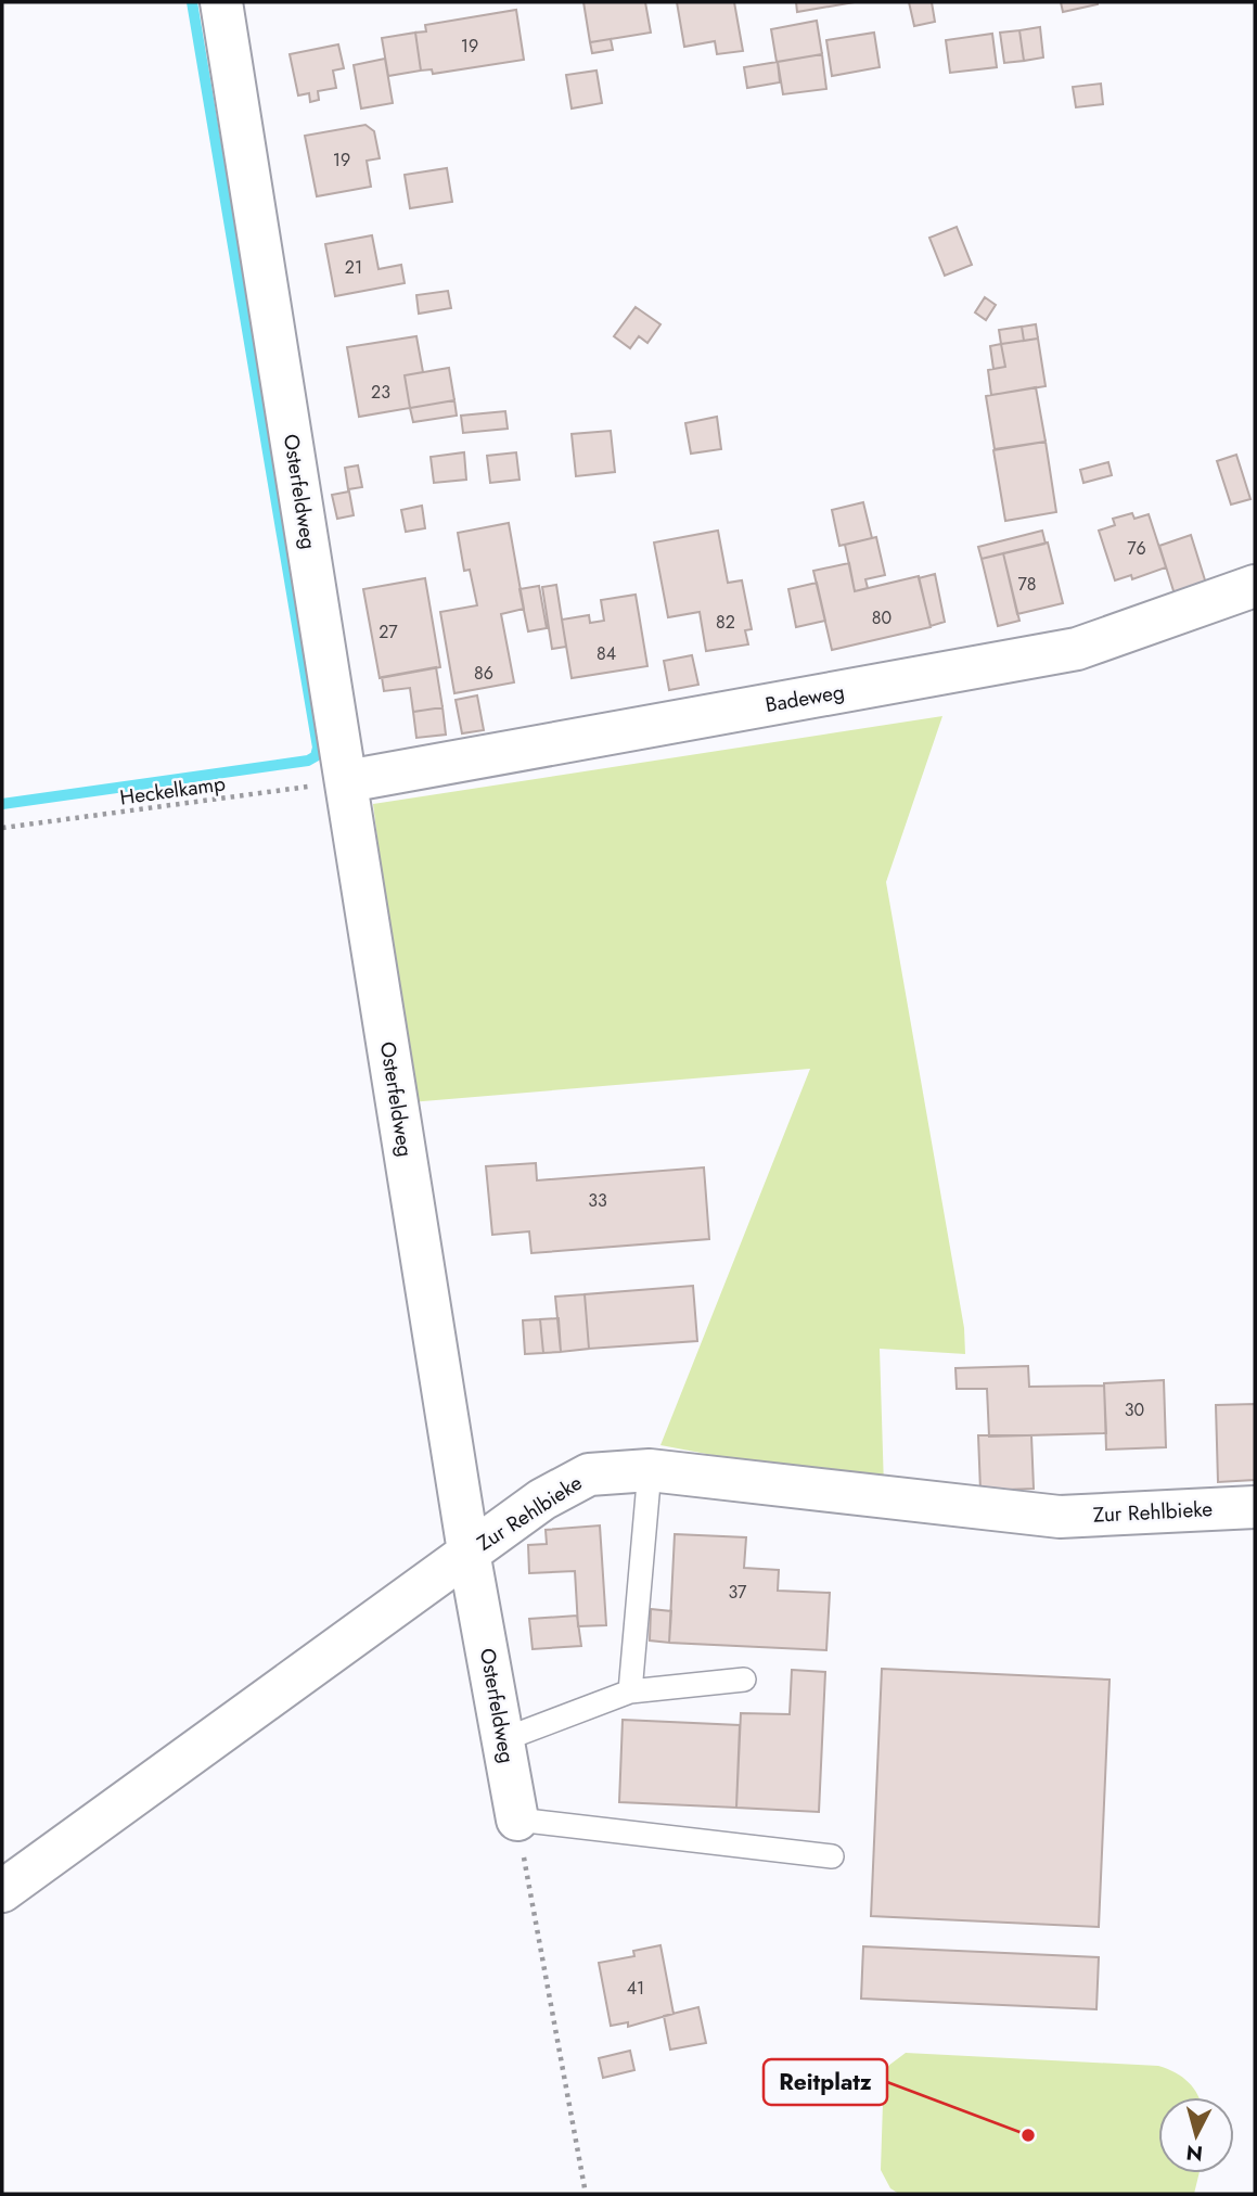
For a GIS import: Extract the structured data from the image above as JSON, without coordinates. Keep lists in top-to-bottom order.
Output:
{
  "streets": {
    "street": ["Osterfeldweg", "Badeweg", "Zur Rehlbieke"],
    "path": ["Heckelkamp"]
  },
  "crossings": [
    ["Osterfeldweg", "Badeweg"],
    ["Osterfeldweg", "Heckelkamp"],
    ["Osterfeldweg", "Zur Rehlbieke"],
    ["Badeweg", "Heckelkamp"]
  ],
  "places": ["Reitplatz"],
  "house_numbers": [
    "19",
    "19",
    "21",
    "23",
    "76",
    "78",
    "80",
    "82",
    "27",
    "84",
    "86",
    "33",
    "30",
    "37",
    "41"
  ],
  "north": "bottom"
}
